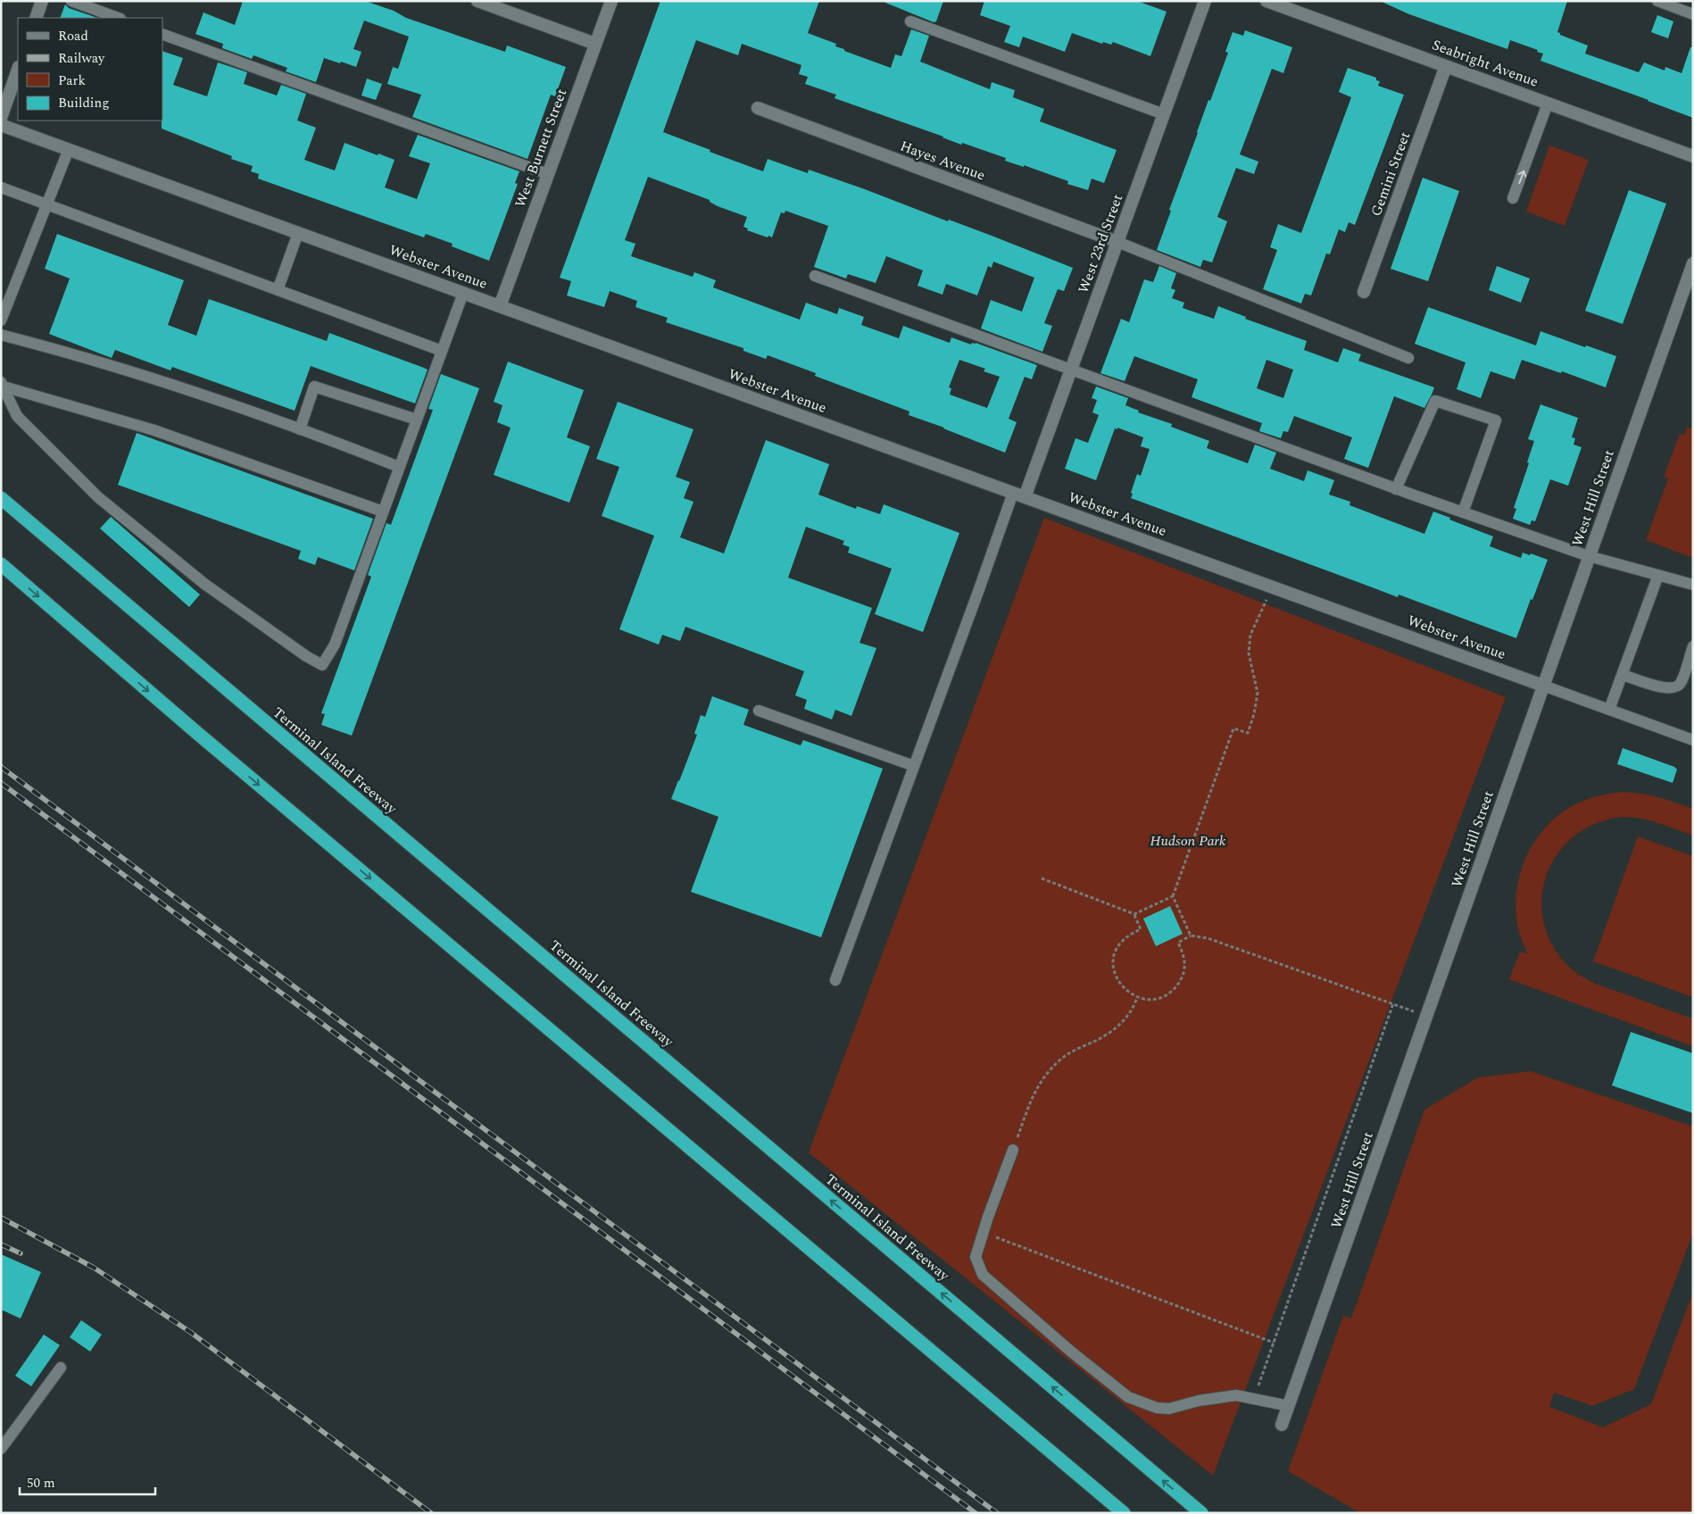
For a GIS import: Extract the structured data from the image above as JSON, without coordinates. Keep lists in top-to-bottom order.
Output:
{
  "streets": {
    "highway": ["Terminal Island Freeway"],
    "street": [
      "Seabright Avenue",
      "West Burnett Street",
      "Hayes Avenue",
      "Gemini Street",
      "West 23rd Street",
      "Webster Avenue",
      "West Hill Street"
    ]
  },
  "crossings": [
    ["Seabright Avenue", "Gemini Street"],
    ["West Burnett Street", "Webster Avenue"],
    ["Hayes Avenue", "West 23rd Street"],
    ["West 23rd Street", "Webster Avenue"],
    ["Webster Avenue", "West Hill Street"]
  ],
  "parks": ["Hudson Park"],
  "legend": [
    "Road",
    "Railway",
    "Park",
    "Building"
  ],
  "scale_bar": "50 m"
}
